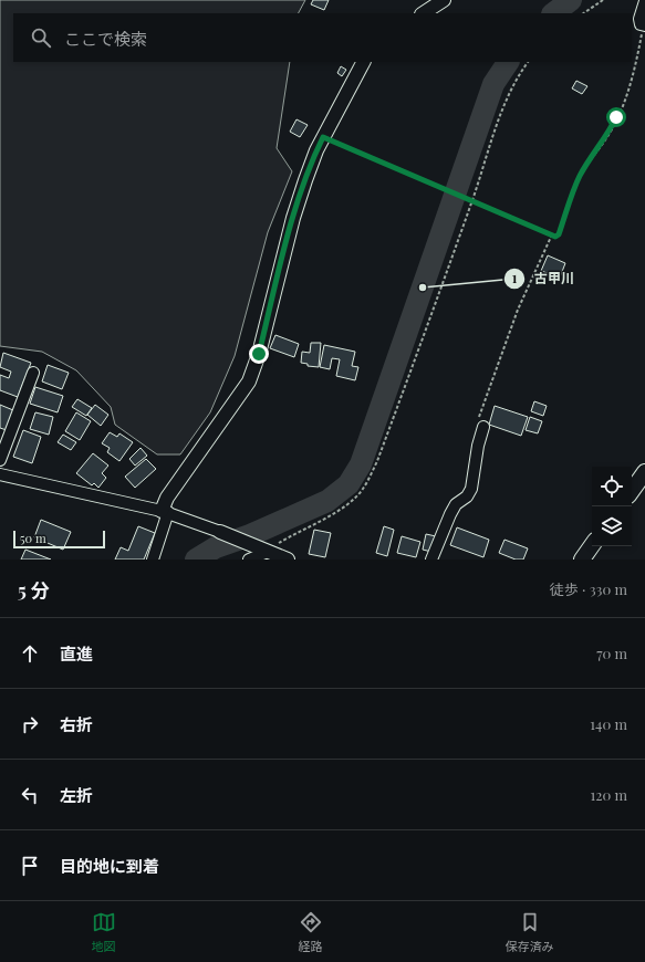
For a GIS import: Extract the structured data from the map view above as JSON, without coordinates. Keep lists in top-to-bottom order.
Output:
{
  "places": ["古甲川"],
  "scale_bar": "50 m",
  "page": {
    "search": "ここで検索",
    "scale": "50 m",
    "heading": ["5 分", "徒歩 · 330 m"],
    "list": [
      ["直進", "70 m"],
      ["右折", "140 m"],
      ["左折", "120 m"],
      "目的地に到着"
    ],
    "nav": ["地図", "経路", "保存済み"]
  }
}
